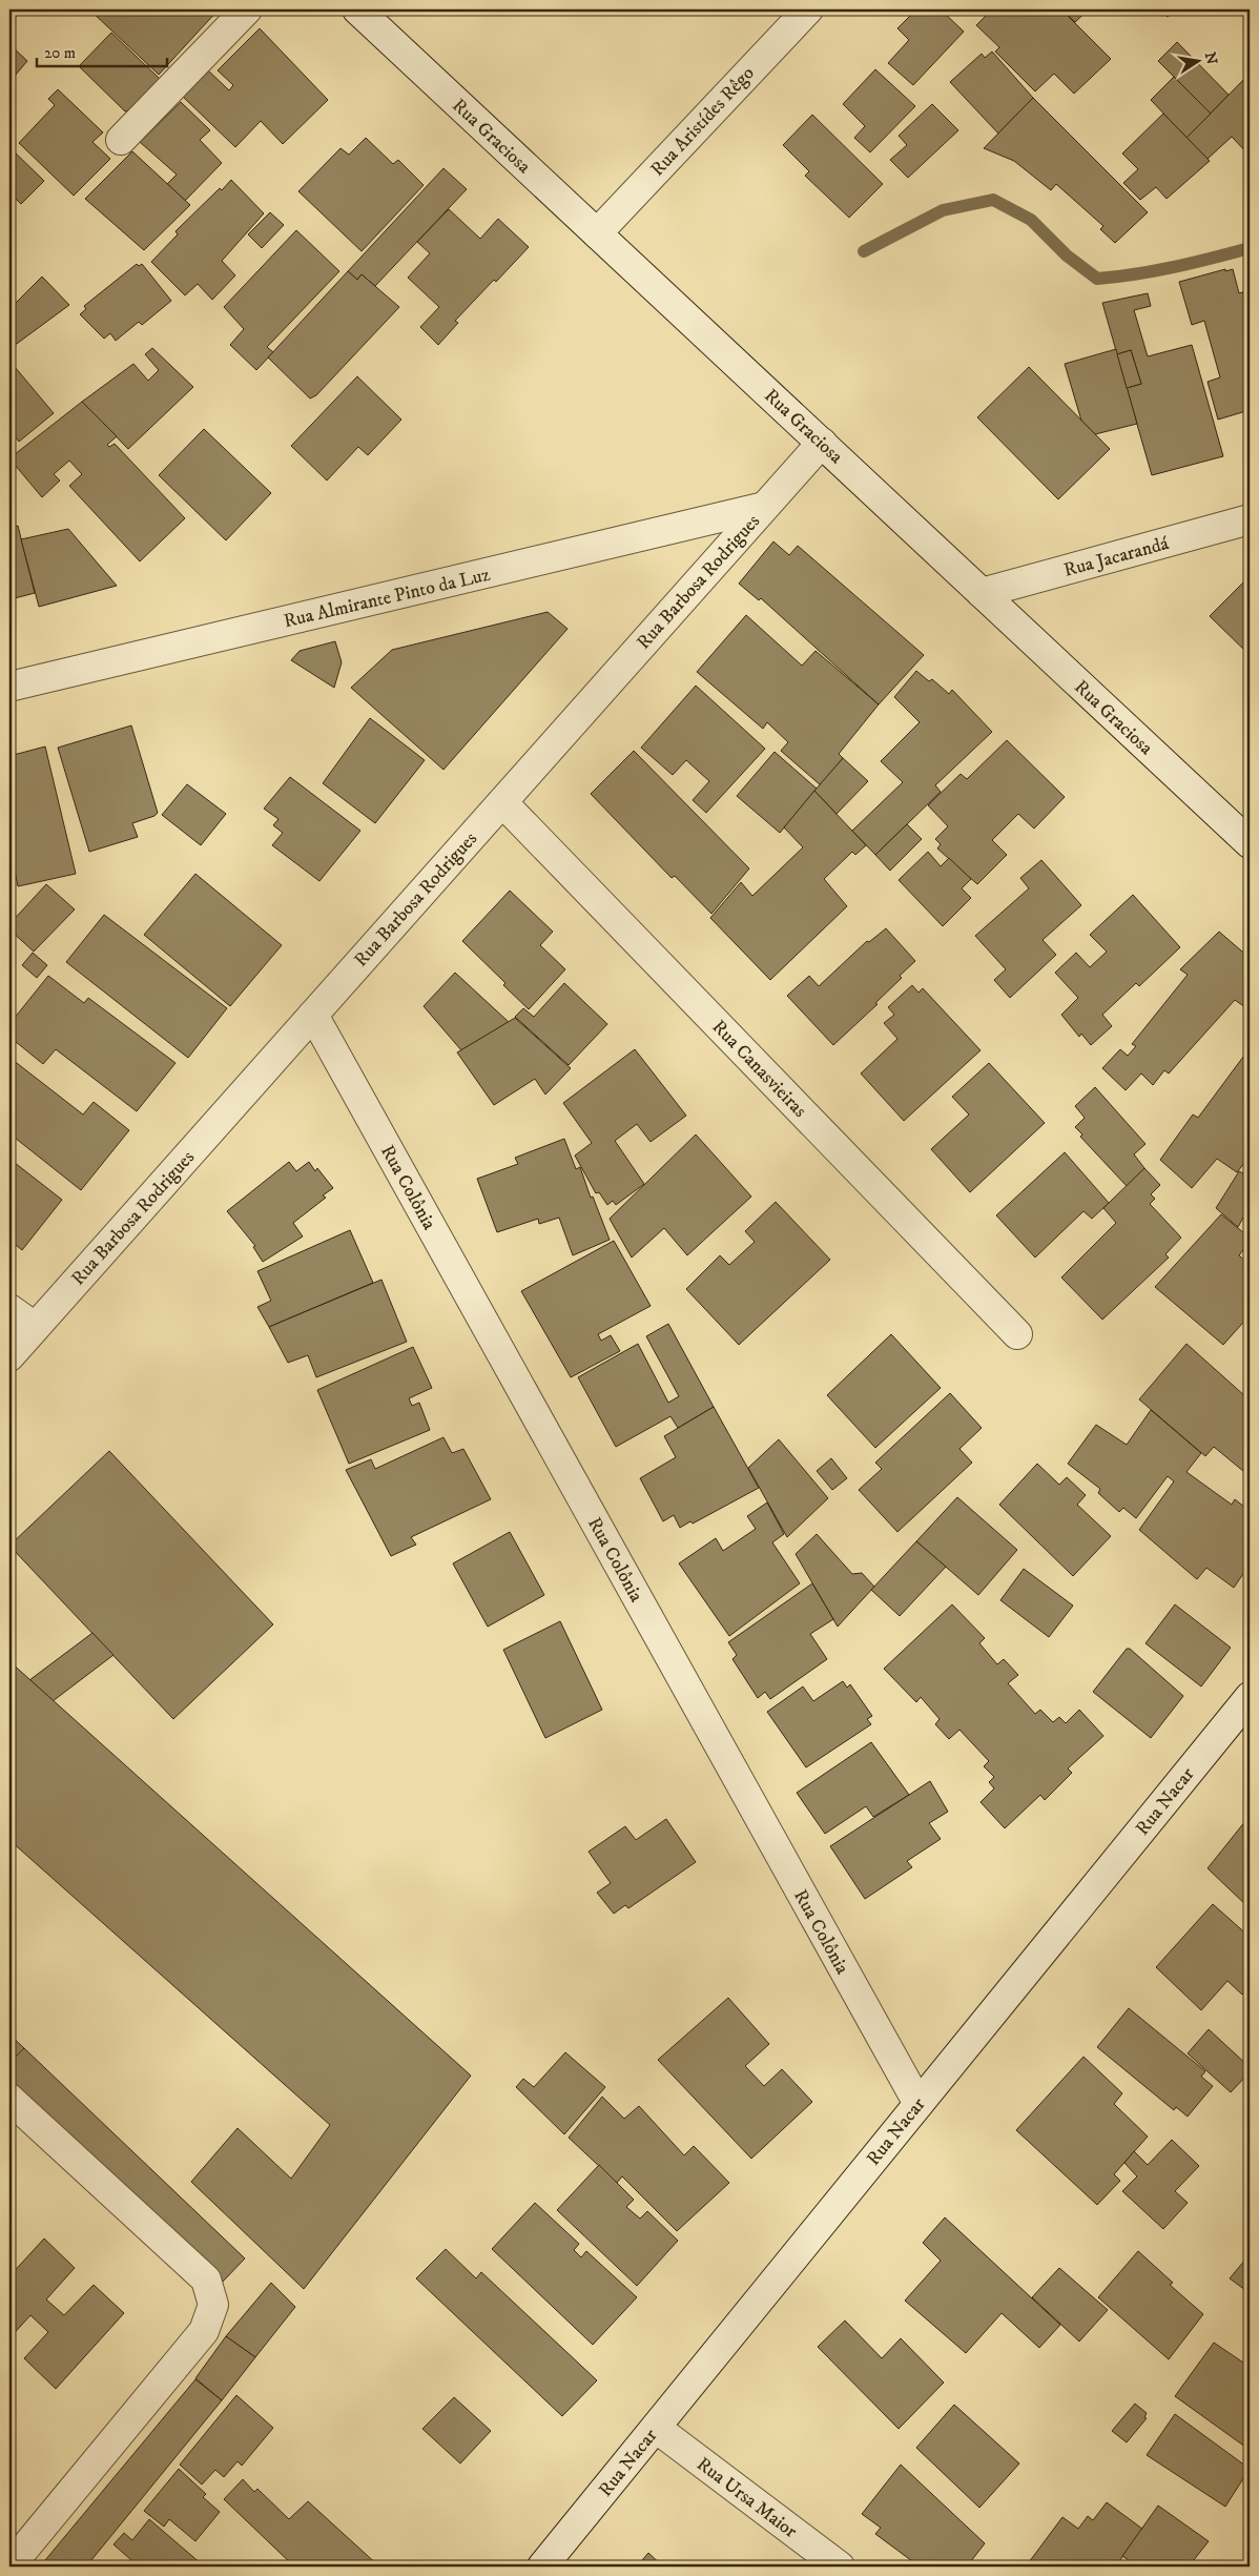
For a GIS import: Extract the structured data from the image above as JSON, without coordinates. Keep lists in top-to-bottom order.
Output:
{
  "streets": {
    "street": [
      "Rua Aristídes Rêgo",
      "Rua Graciosa",
      "Rua Jacarandá",
      "Rua Barbosa Rodrigues",
      "Rua Almirante Pinto da Luz",
      "Rua Canasvieiras",
      "Rua Colônia",
      "Rua Nacar",
      "Rua Ursa Maior"
    ]
  },
  "crossings": [
    ["Rua Aristídes Rêgo", "Rua Graciosa"],
    ["Rua Graciosa", "Rua Jacarandá"],
    ["Rua Graciosa", "Rua Barbosa Rodrigues"],
    ["Rua Barbosa Rodrigues", "Rua Almirante Pinto da Luz"],
    ["Rua Barbosa Rodrigues", "Rua Canasvieiras"],
    ["Rua Barbosa Rodrigues", "Rua Colônia"],
    ["Rua Colônia", "Rua Nacar"],
    ["Rua Nacar", "Rua Ursa Maior"]
  ],
  "scale_bar": "20 m",
  "north": "right"
}
